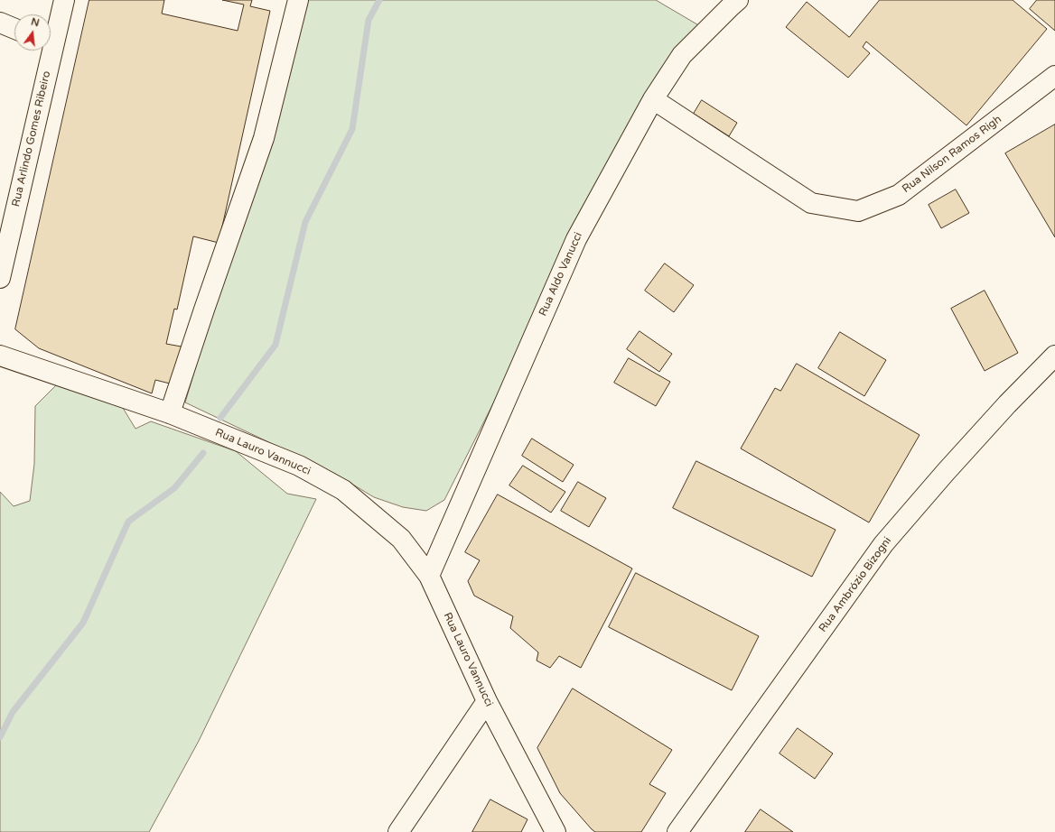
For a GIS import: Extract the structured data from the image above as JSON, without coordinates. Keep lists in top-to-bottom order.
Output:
{
  "streets": {
    "street": [
      "Rua Arlindo Gomes Ribeiro",
      "Rua Nilson Ramos Righ",
      "Rua Aldo Vanucci",
      "Rua Lauro Vannucci",
      "Rua Ambrózio Bizogni"
    ]
  },
  "crossings": [
    ["Rua Nilson Ramos Righ", "Rua Aldo Vanucci"],
    ["Rua Aldo Vanucci", "Rua Lauro Vannucci"]
  ],
  "north": "top"
}
